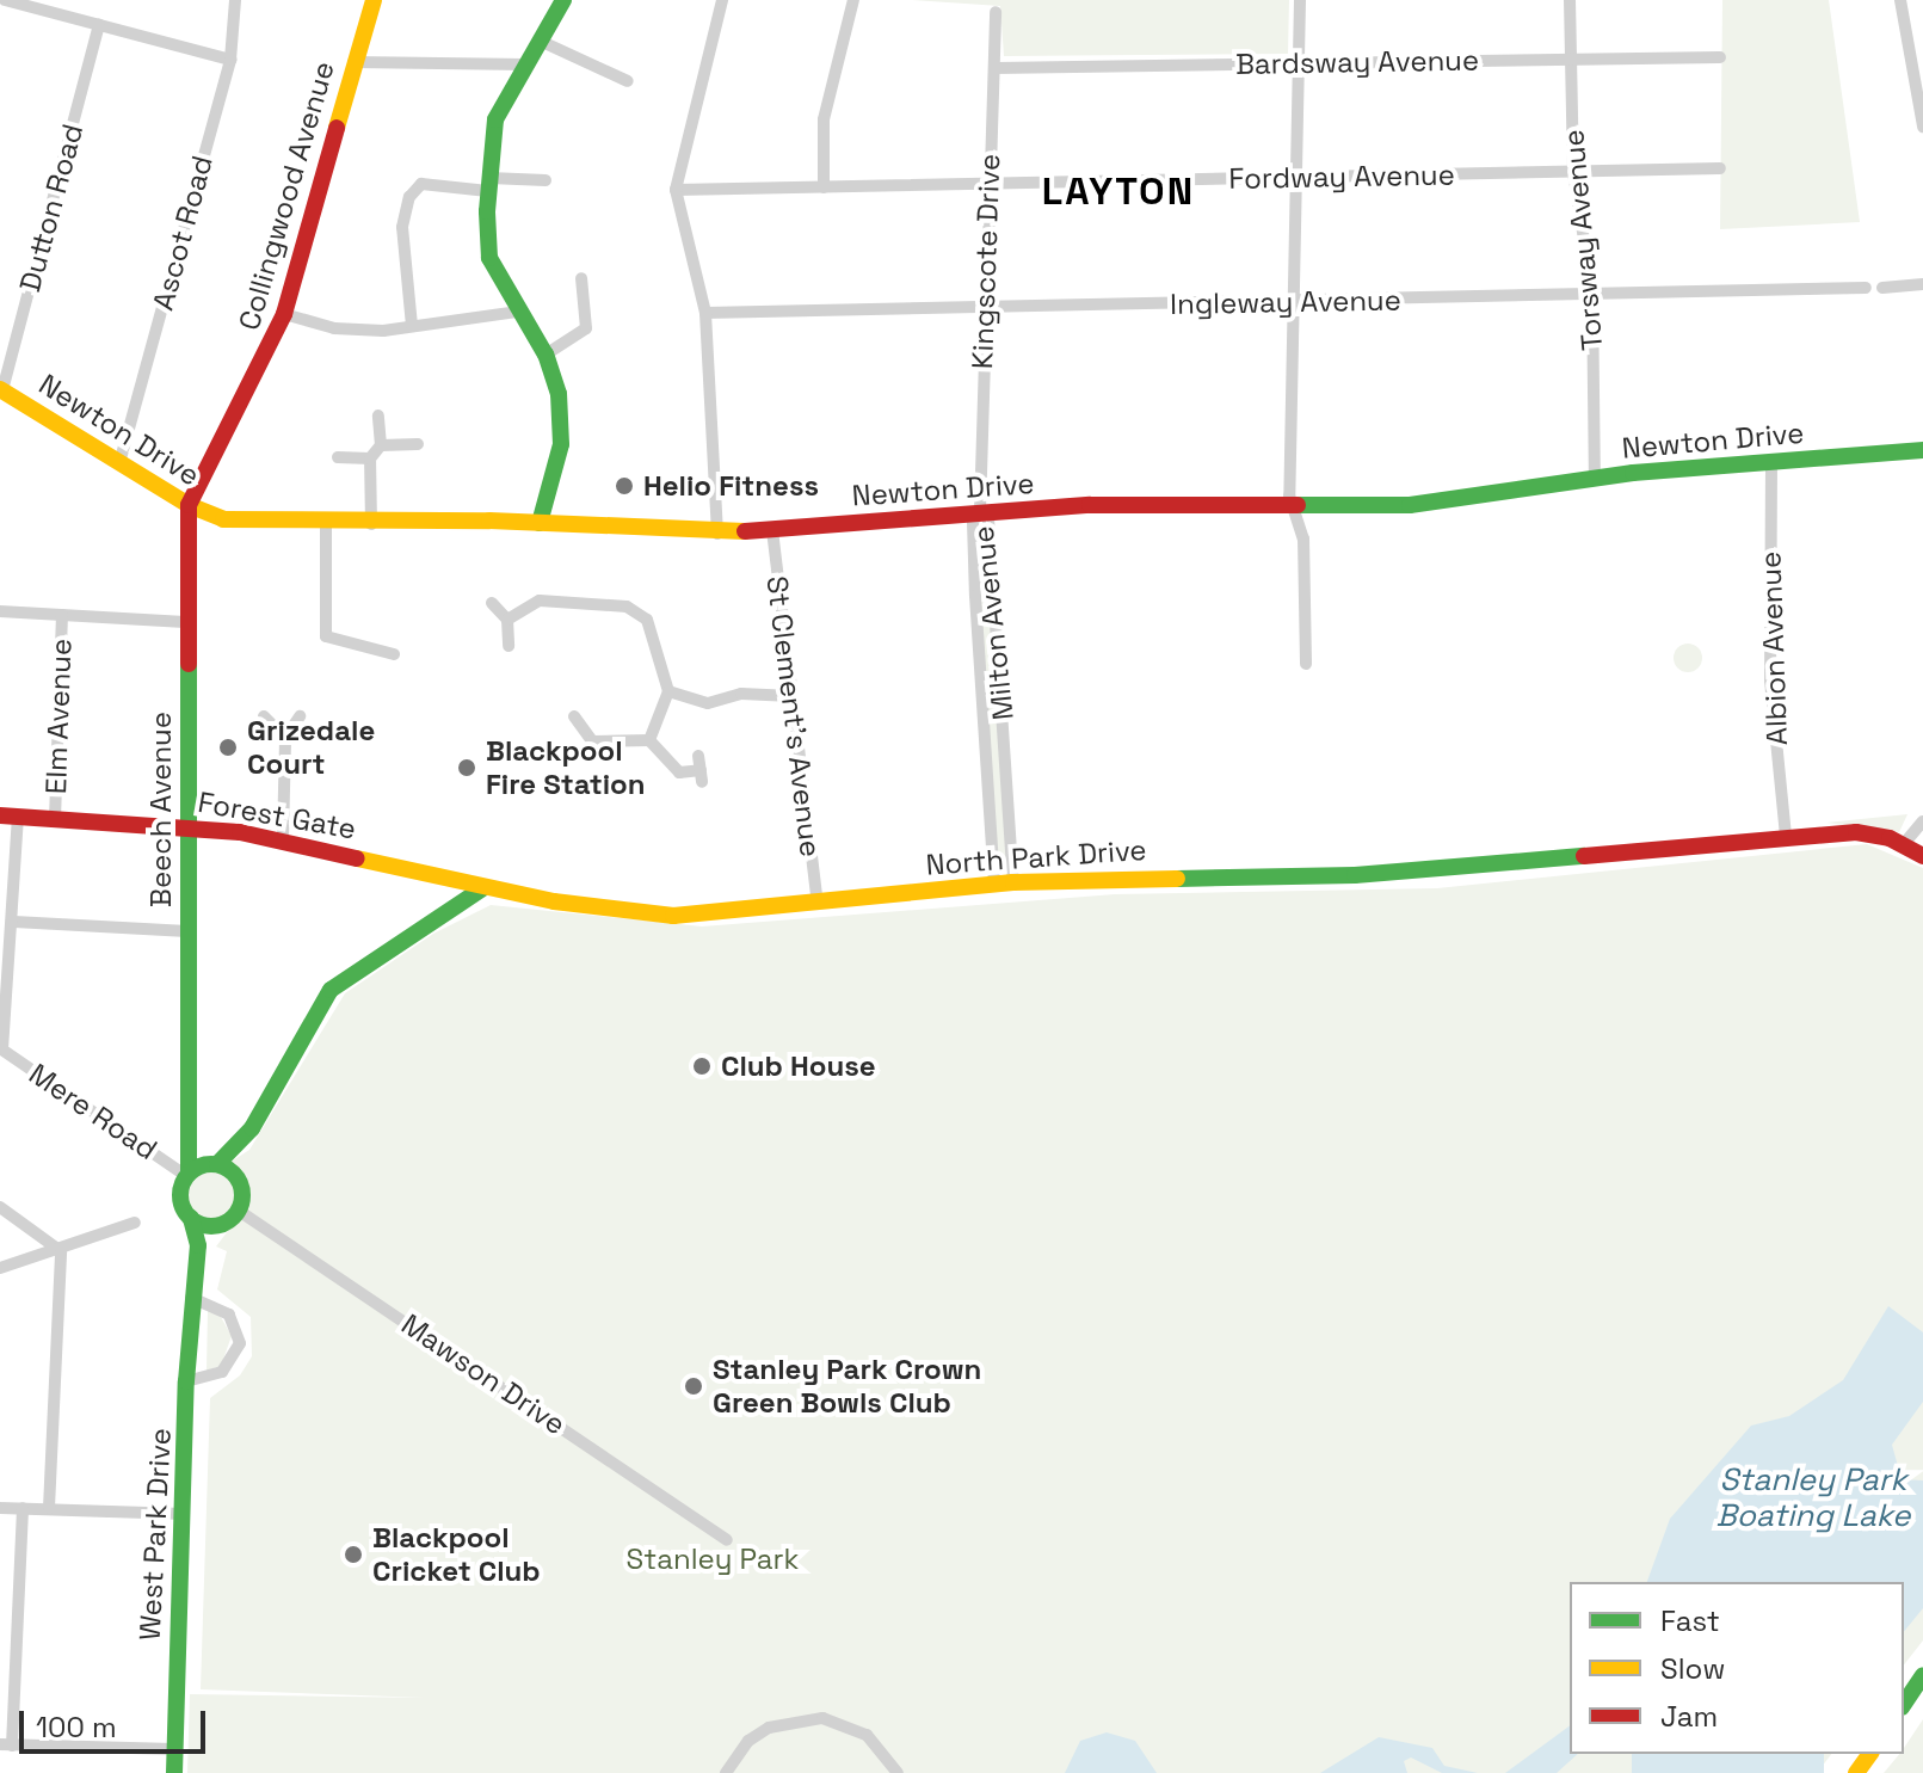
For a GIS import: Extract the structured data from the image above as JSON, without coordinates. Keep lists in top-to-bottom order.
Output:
{
  "streets": {
    "street": [
      "Bardsway Avenue",
      "Fordway Avenue",
      "Collingwood Avenue",
      "Dutton Road",
      "Ascot Road",
      "Torsway Avenue",
      "Kingscote Drive",
      "Ingleway Avenue",
      "Newton Drive",
      "Milton Avenue",
      "Albion Avenue",
      "Elm Avenue",
      "St Clement's Avenue",
      "Beech Avenue",
      "Forest Gate",
      "North Park Drive",
      "Mere Road",
      "Mawson Drive",
      "West Park Drive"
    ]
  },
  "crossings": [
    ["Bardsway Avenue", "Torsway Avenue"],
    ["Bardsway Avenue", "Kingscote Drive"],
    ["Fordway Avenue", "Torsway Avenue"],
    ["Fordway Avenue", "Kingscote Drive"],
    ["Collingwood Avenue", "Newton Drive"],
    ["Collingwood Avenue", "Beech Avenue"],
    ["Dutton Road", "Newton Drive"],
    ["Ascot Road", "Newton Drive"],
    ["Torsway Avenue", "Ingleway Avenue"],
    ["Torsway Avenue", "Newton Drive"],
    ["Kingscote Drive", "Ingleway Avenue"],
    ["Kingscote Drive", "Newton Drive"],
    ["Kingscote Drive", "Milton Avenue"],
    ["Newton Drive", "Milton Avenue"],
    ["Newton Drive", "Albion Avenue"],
    ["Newton Drive", "St Clement's Avenue"],
    ["Newton Drive", "Beech Avenue"],
    ["Milton Avenue", "North Park Drive"],
    ["Albion Avenue", "North Park Drive"],
    ["Elm Avenue", "Forest Gate"],
    ["St Clement's Avenue", "North Park Drive"],
    ["Beech Avenue", "Forest Gate"],
    ["Beech Avenue", "Mere Road"],
    ["Beech Avenue", "Mawson Drive"],
    ["Beech Avenue", "West Park Drive"],
    ["Forest Gate", "North Park Drive"],
    ["Mere Road", "Mawson Drive"],
    ["Mere Road", "West Park Drive"],
    ["Mawson Drive", "West Park Drive"]
  ],
  "districts": ["LAYTON"],
  "water": ["Stanley Park Boating Lake"],
  "parks": ["Stanley Park"],
  "places": [
    "Helio Fitness",
    "Grizedale Court",
    "Blackpool Fire Station",
    "Club House",
    "Stanley Park Crown Green Bowls Club",
    "Blackpool Cricket Club"
  ],
  "legend": ["Fast", "Slow", "Jam"],
  "scale_bar": "100 m"
}
